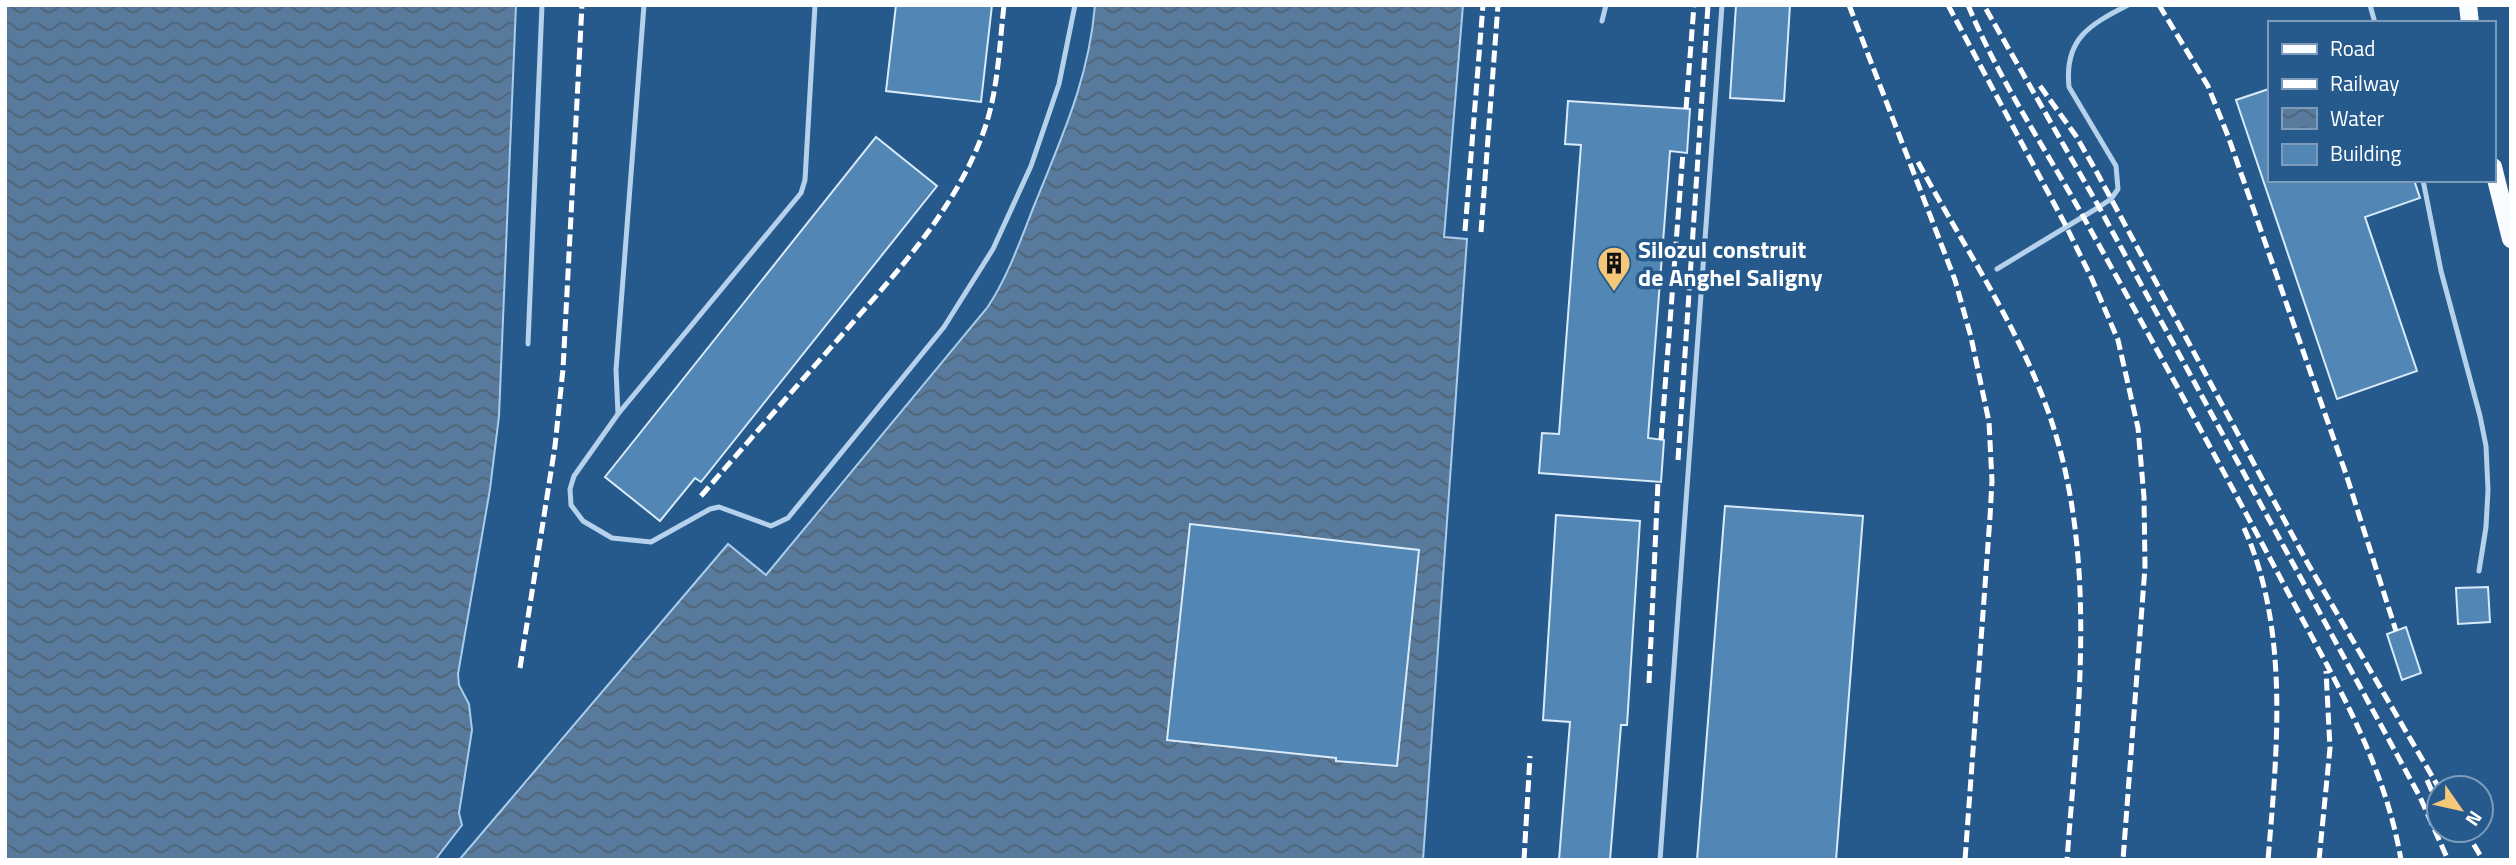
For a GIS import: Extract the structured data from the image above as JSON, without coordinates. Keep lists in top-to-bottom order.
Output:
{
  "places": {
    "building": ["Silozul construit de Anghel Saligny"]
  },
  "legend": [
    "Road",
    "Railway",
    "Water",
    "Building"
  ],
  "north": "bottom right"
}
